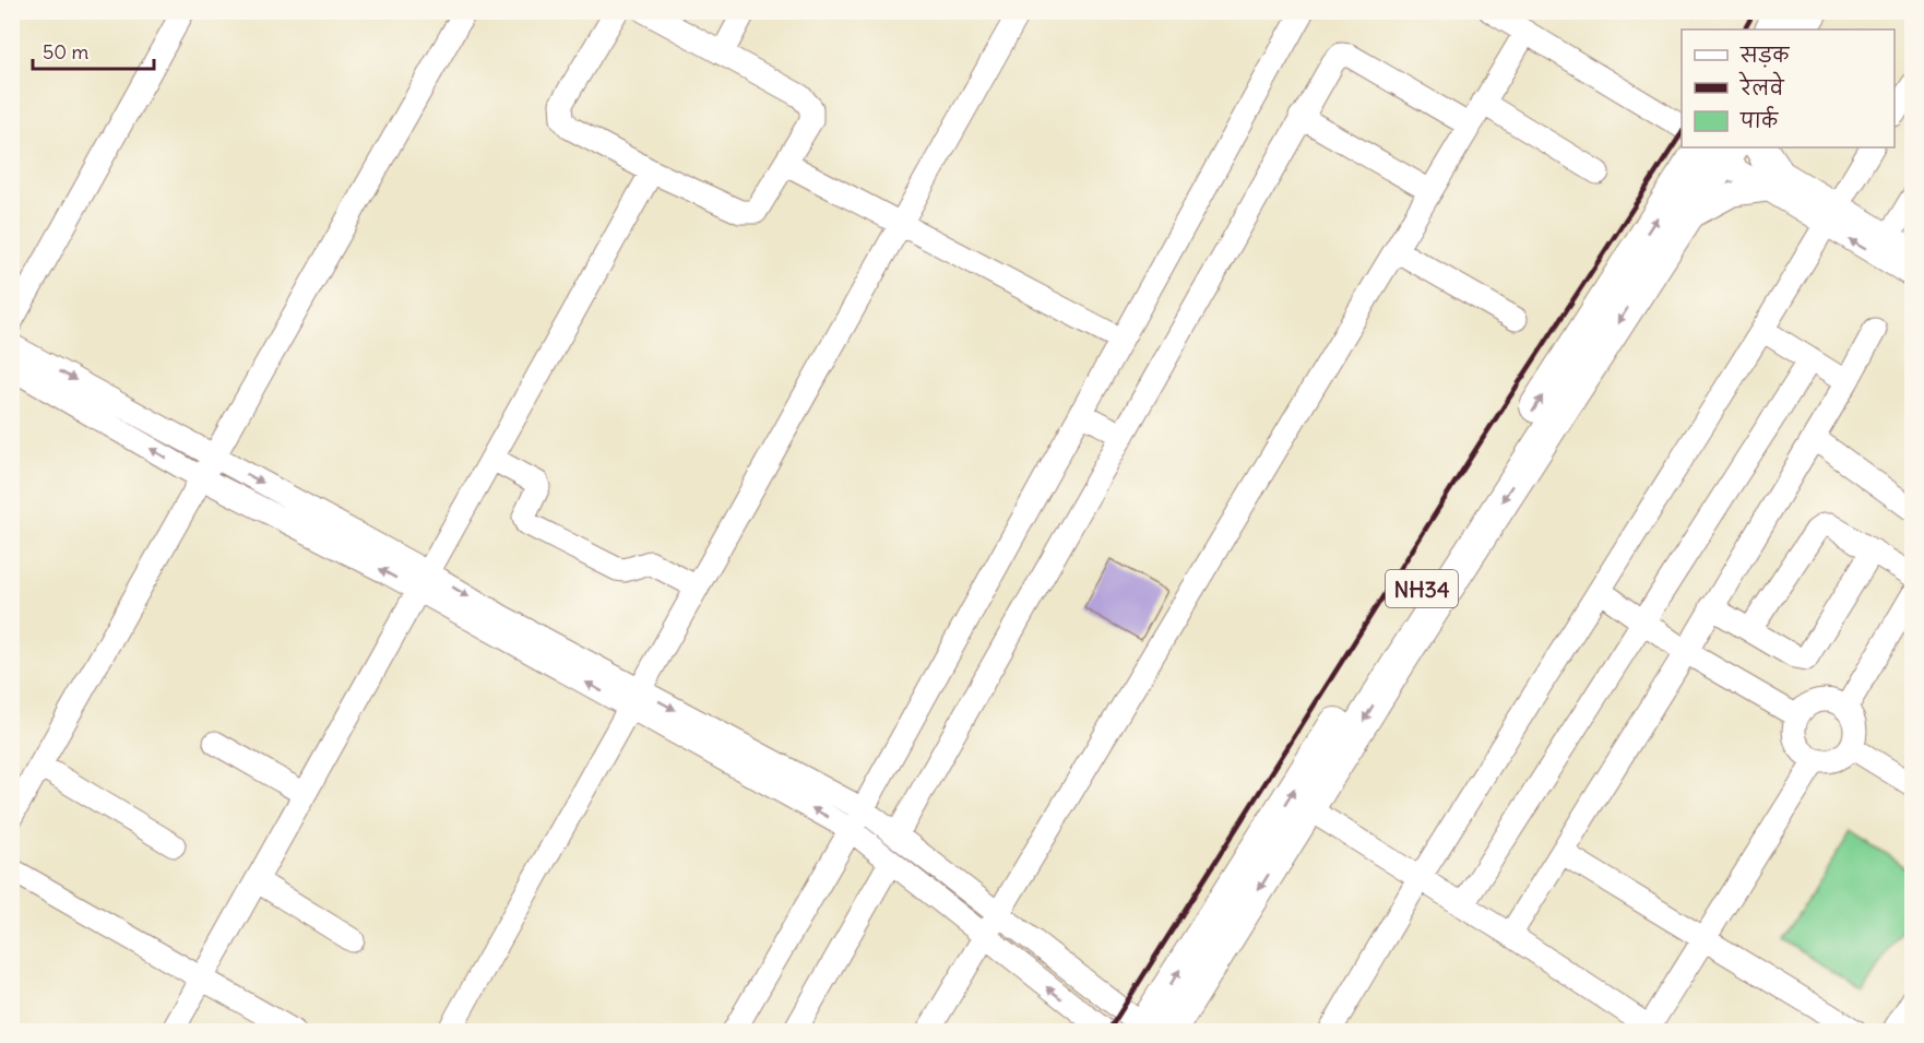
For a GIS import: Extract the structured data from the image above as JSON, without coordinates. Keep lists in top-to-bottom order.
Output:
{
  "streets": {
    "highway": ["NH34"]
  },
  "legend": ["सड़क", "रेलवे", "पार्क"],
  "scale_bar": "50 m"
}
